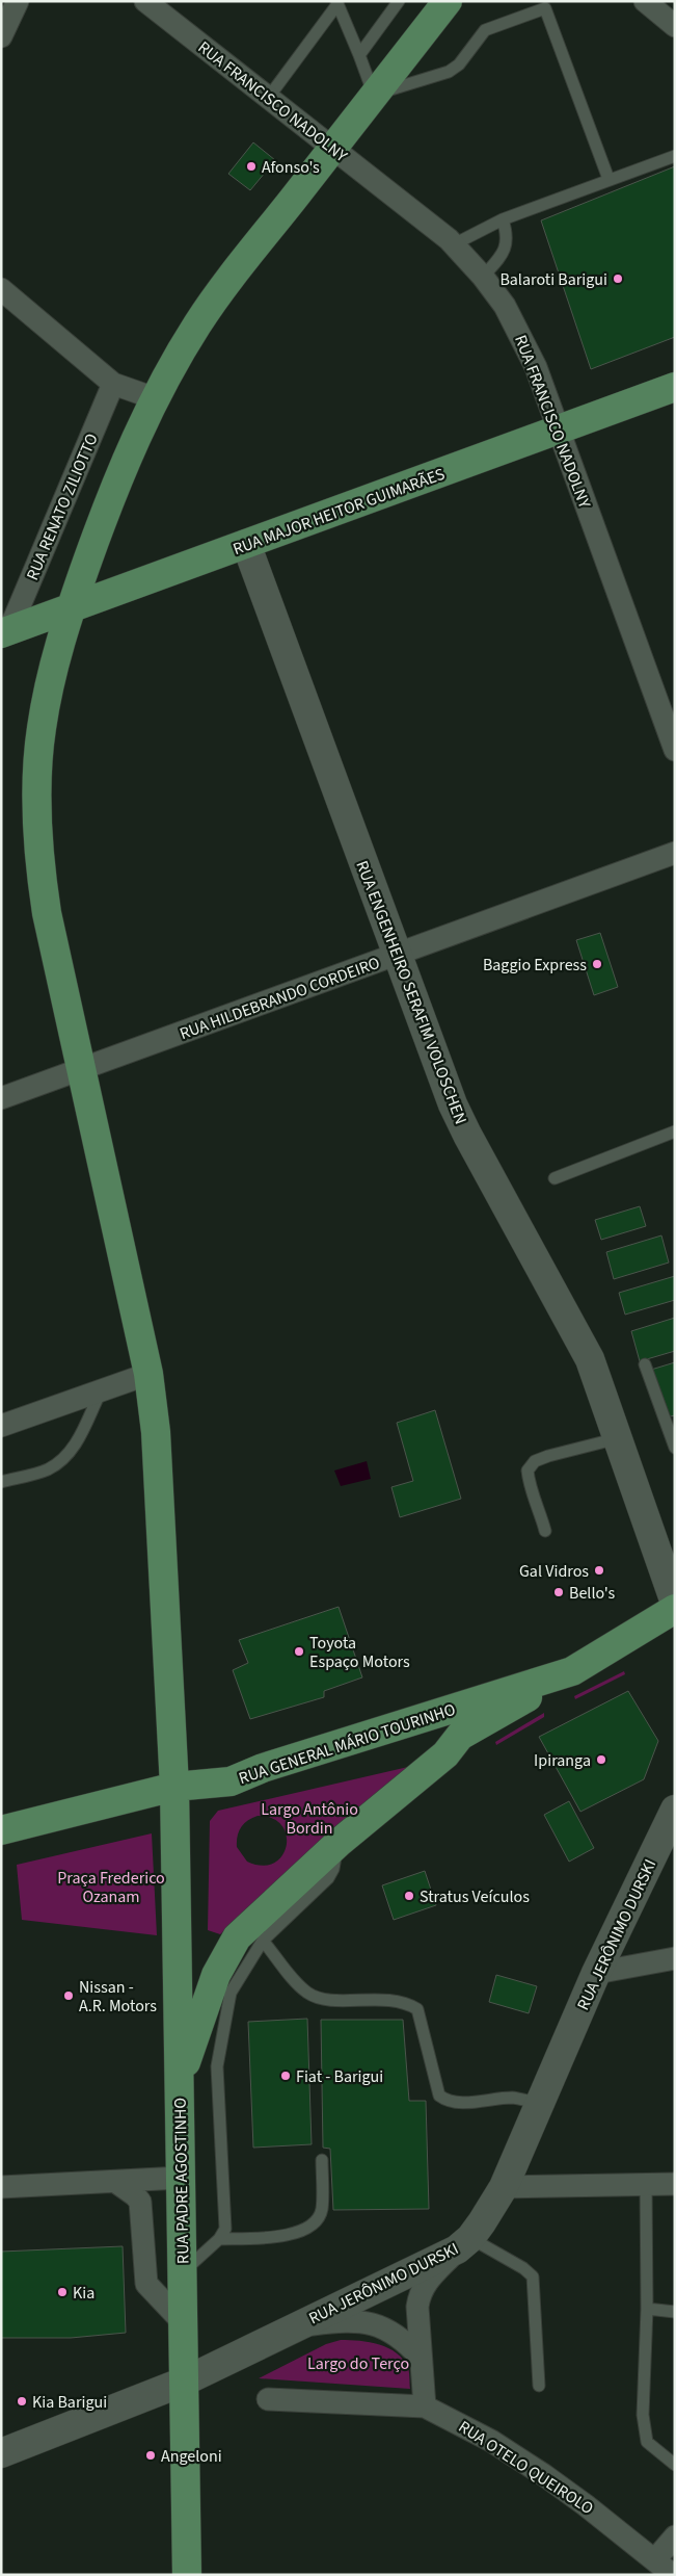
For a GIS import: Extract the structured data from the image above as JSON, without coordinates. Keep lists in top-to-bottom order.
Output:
{
  "streets": {
    "main road": ["RUA MAJOR HEITOR GUIMARÃES", "RUA GENERAL MÁRIO TOURINHO", "RUA PADRE AGOSTINHO"],
    "street": [
      "RUA FRANCISCO NADOLNY",
      "RUA RENATO ZILIOTTO",
      "RUA ENGENHEIRO SERAFIM VOLOSCHEN",
      "RUA HILDEBRANDO CORDEIRO",
      "RUA JERÔNIMO DURSKI",
      "RUA OTELO QUEIROLO"
    ]
  },
  "crossings": [
    ["RUA FRANCISCO NADOLNY", "RUA MAJOR HEITOR GUIMARÃES"],
    ["RUA FRANCISCO NADOLNY", "RUA PADRE AGOSTINHO"],
    ["RUA RENATO ZILIOTTO", "RUA MAJOR HEITOR GUIMARÃES"],
    ["RUA MAJOR HEITOR GUIMARÃES", "RUA ENGENHEIRO SERAFIM VOLOSCHEN"],
    ["RUA MAJOR HEITOR GUIMARÃES", "RUA PADRE AGOSTINHO"],
    ["RUA ENGENHEIRO SERAFIM VOLOSCHEN", "RUA HILDEBRANDO CORDEIRO"],
    ["RUA HILDEBRANDO CORDEIRO", "RUA PADRE AGOSTINHO"],
    ["RUA GENERAL MÁRIO TOURINHO", "RUA PADRE AGOSTINHO"],
    ["RUA JERÔNIMO DURSKI", "RUA PADRE AGOSTINHO"]
  ],
  "parks": ["Largo Antônio Bordin", "Praça Frederico Ozanam", "Largo do Terço"],
  "places": [
    "Afonso's",
    "Balaroti Barigui",
    "Baggio Express",
    "Gal Vidros",
    "Bello's",
    "Toyota Espaço Motors",
    "Ipiranga",
    "Stratus Veículos",
    "Nissan - A.R. Motors",
    "Fiat - Barigui",
    "Kia",
    "Kia Barigui",
    "Angeloni"
  ]
}
